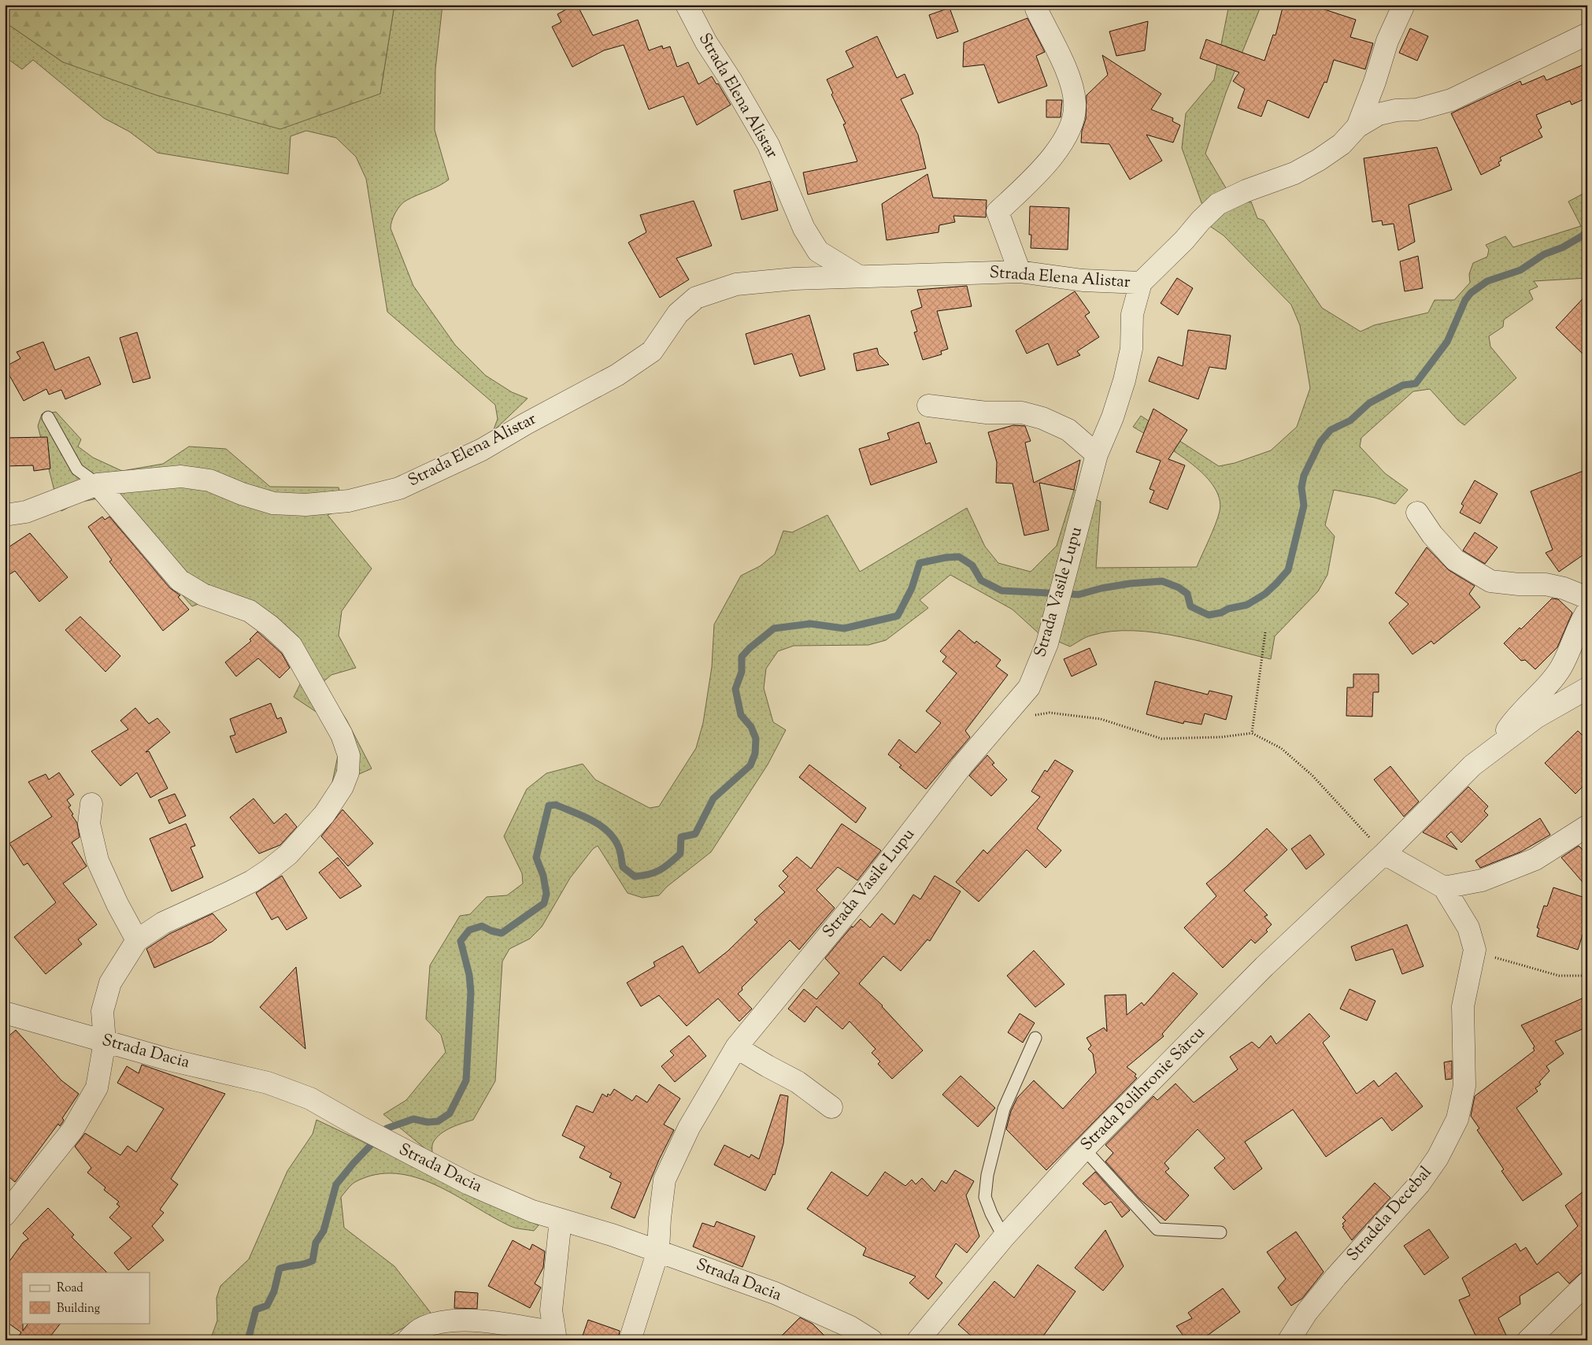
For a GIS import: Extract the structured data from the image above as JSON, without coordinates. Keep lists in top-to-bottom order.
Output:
{
  "streets": {
    "street": [
      "Strada Elena Alistar",
      "Strada Vasile Lupu",
      "Strada Dacia",
      "Strada Polihronie Sârcu",
      "Stradela Decebal"
    ]
  },
  "crossings": [
    ["Strada Elena Alistar", "Strada Vasile Lupu"],
    ["Strada Vasile Lupu", "Strada Dacia"]
  ],
  "legend": ["Road", "Building"]
}
